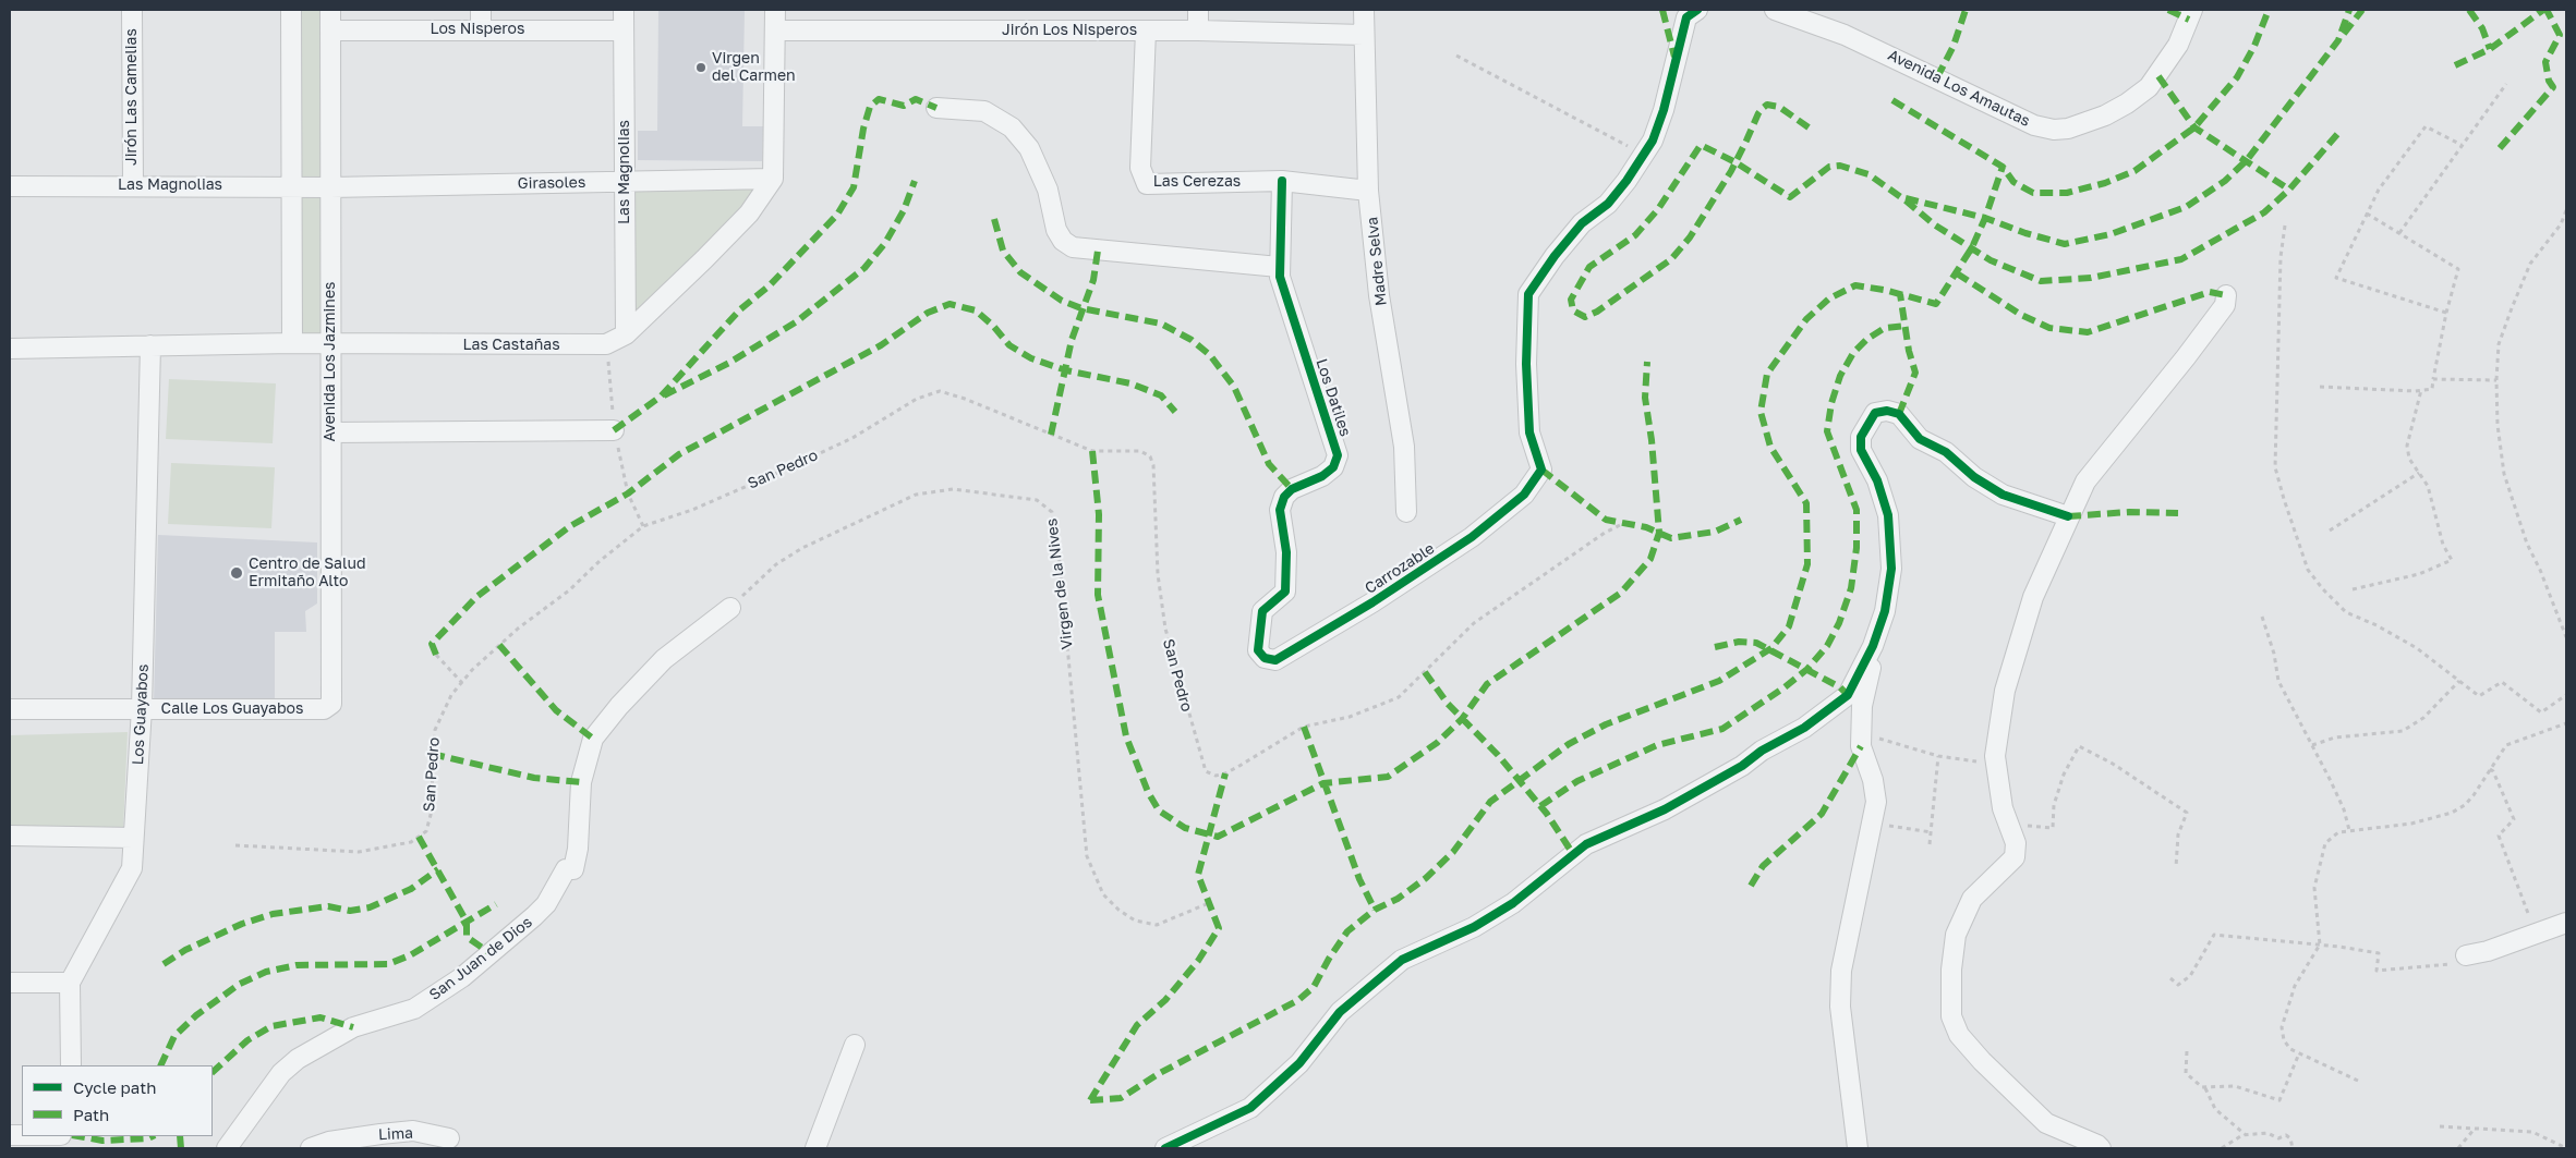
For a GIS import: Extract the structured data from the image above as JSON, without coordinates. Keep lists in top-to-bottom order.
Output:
{
  "streets": {
    "street": [
      "Los Nisperos",
      "Jirón Los Nisperos",
      "Avenida Los Amautas",
      "Jirón Las Camelias",
      "Las Magnolias",
      "Las Cerezas",
      "Girasoles",
      "Madre Selva",
      "Las Castañas",
      "Avenida Los Jazmines",
      "Los Datiles",
      "Carrozable",
      "Calle Los Guayabos",
      "Los Guayabos",
      "San Juan de Dios",
      "Lima"
    ],
    "path": ["San Pedro", "Virgen de la Nives"]
  },
  "crossings": [
    ["Los Nisperos", "Las Magnolias"],
    ["Los Nisperos", "Avenida Los Jazmines"],
    ["Jirón Los Nisperos", "Las Cerezas"],
    ["Jirón Los Nisperos", "Madre Selva"],
    ["Jirón Las Camelias", "Las Magnolias"],
    ["Las Magnolias", "Girasoles"],
    ["Las Magnolias", "Las Castañas"],
    ["Las Magnolias", "Avenida Los Jazmines"],
    ["Las Cerezas", "Madre Selva"],
    ["Las Cerezas", "Los Datiles"],
    ["Girasoles", "Las Castañas"],
    ["Girasoles", "Avenida Los Jazmines"],
    ["Las Castañas", "Avenida Los Jazmines"],
    ["Las Castañas", "Los Guayabos"],
    ["Avenida Los Jazmines", "Calle Los Guayabos"],
    ["Los Datiles", "Carrozable"],
    ["Virgen de la Nives", "San Juan de Dios"],
    ["Calle Los Guayabos", "Los Guayabos"]
  ],
  "places": ["Virgen del Carmen", "Centro de Salud Ermitaño Alto"],
  "legend": ["Cycle path", "Path"]
}
